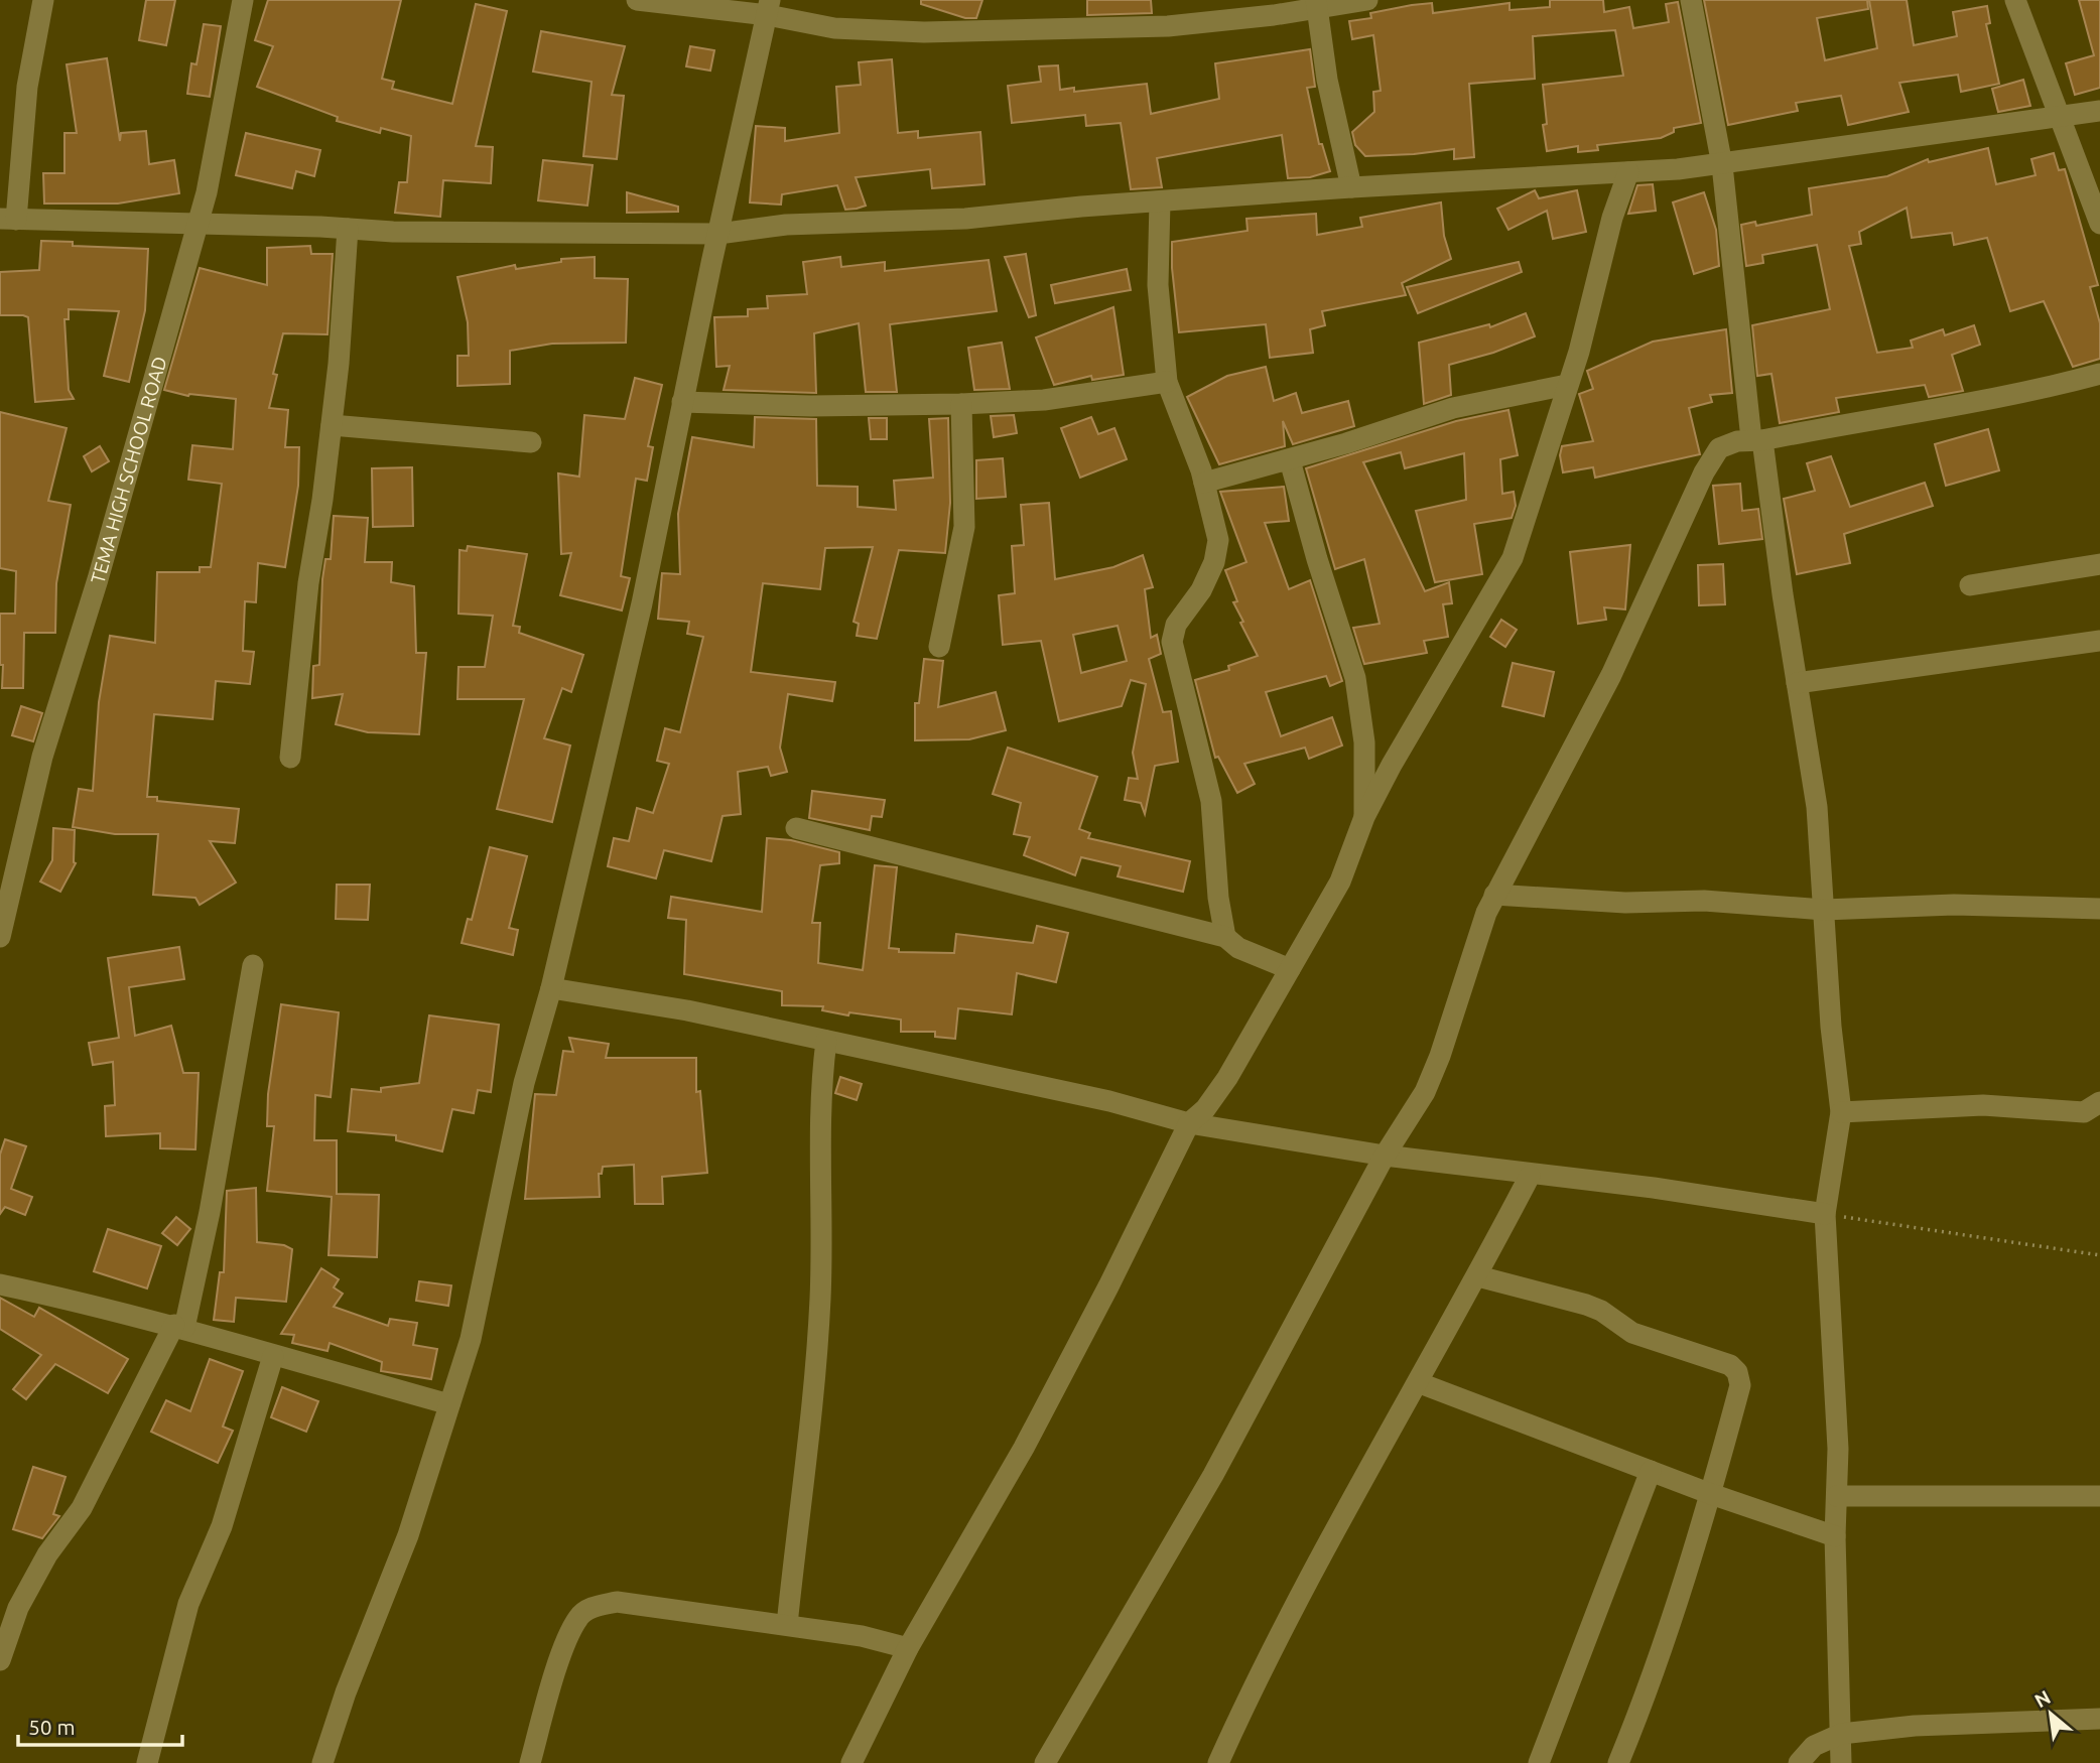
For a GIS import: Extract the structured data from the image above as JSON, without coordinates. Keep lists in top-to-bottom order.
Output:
{
  "streets": {
    "street": ["TEMA HIGH SCHOOL ROAD"]
  },
  "scale_bar": "50 m",
  "north": "top left"
}
